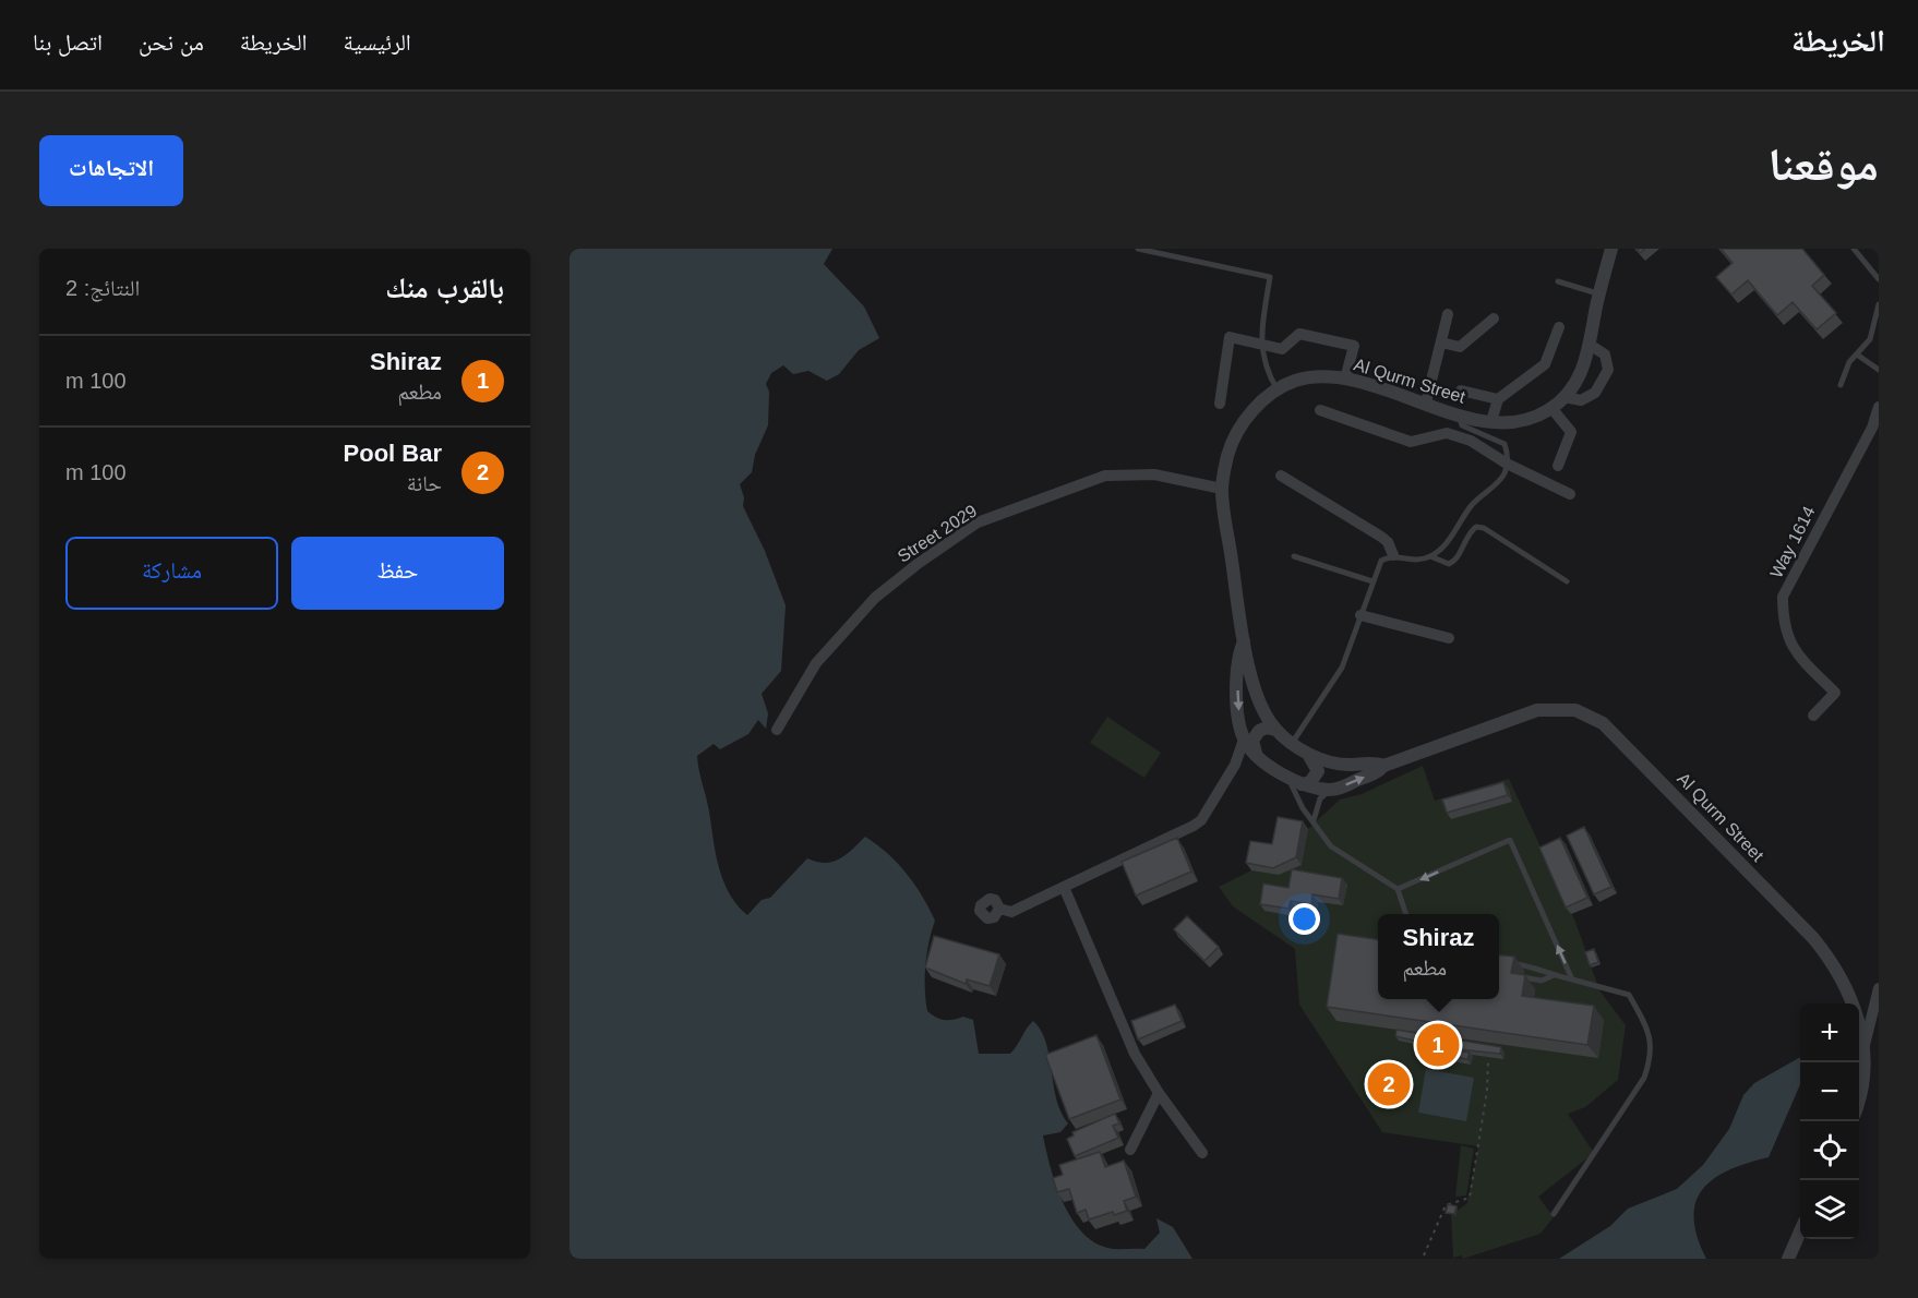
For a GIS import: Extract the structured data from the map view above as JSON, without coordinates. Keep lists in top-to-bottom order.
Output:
{
  "streets": {
    "street": ["Al Qurm Street", "Street 2029", "Way 1614"]
  },
  "crossings": [
    ["Al Qurm Street", "Street 2029"]
  ],
  "page": {
    "header": "الخريطة",
    "nav": [
      "الرئيسية",
      "الخريطة",
      "من نحن",
      "اتصل بنا"
    ],
    "title": "موقعنا",
    "buttons": [
      "الاتجاهات",
      ["حفظ", "مشاركة"]
    ],
    "heading": ["بالقرب منك", "النتائج: 2"],
    "list": [
      {
        "mark": "1",
        "name": "Shiraz",
        "note": "مطعم",
        "value": "100 m"
      },
      {
        "mark": "2",
        "name": "Pool Bar",
        "note": "حانة",
        "value": "100 m"
      }
    ],
    "popup": ["Shiraz", "مطعم"],
    "map_buttons": ["+", "−"],
    "pins": ["1", "2"]
  }
}
